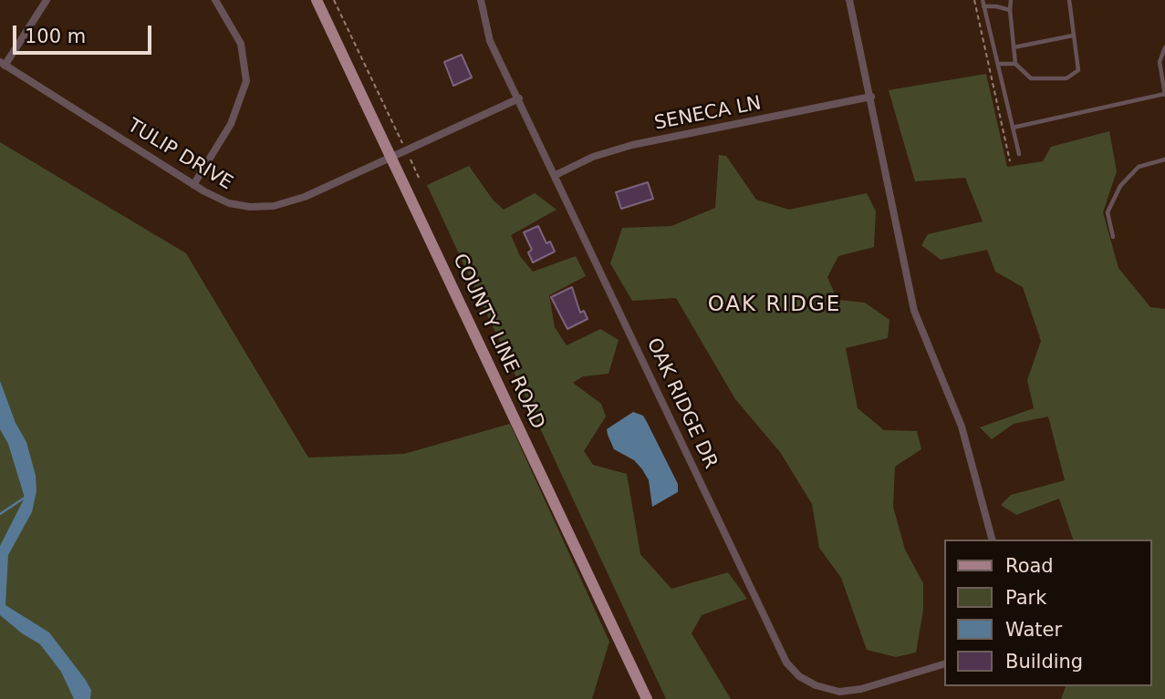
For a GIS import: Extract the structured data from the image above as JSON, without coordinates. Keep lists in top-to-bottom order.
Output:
{
  "streets": {
    "main road": ["COUNTY LINE ROAD"],
    "street": ["SENECA LN", "TULIP DRIVE", "OAK RIDGE DR"]
  },
  "crossings": [
    ["SENECA LN", "OAK RIDGE DR"],
    ["TULIP DRIVE", "COUNTY LINE ROAD"],
    ["TULIP DRIVE", "OAK RIDGE DR"]
  ],
  "districts": ["OAK RIDGE"],
  "legend": [
    "Road",
    "Park",
    "Water",
    "Building"
  ],
  "scale_bar": "100 m"
}
